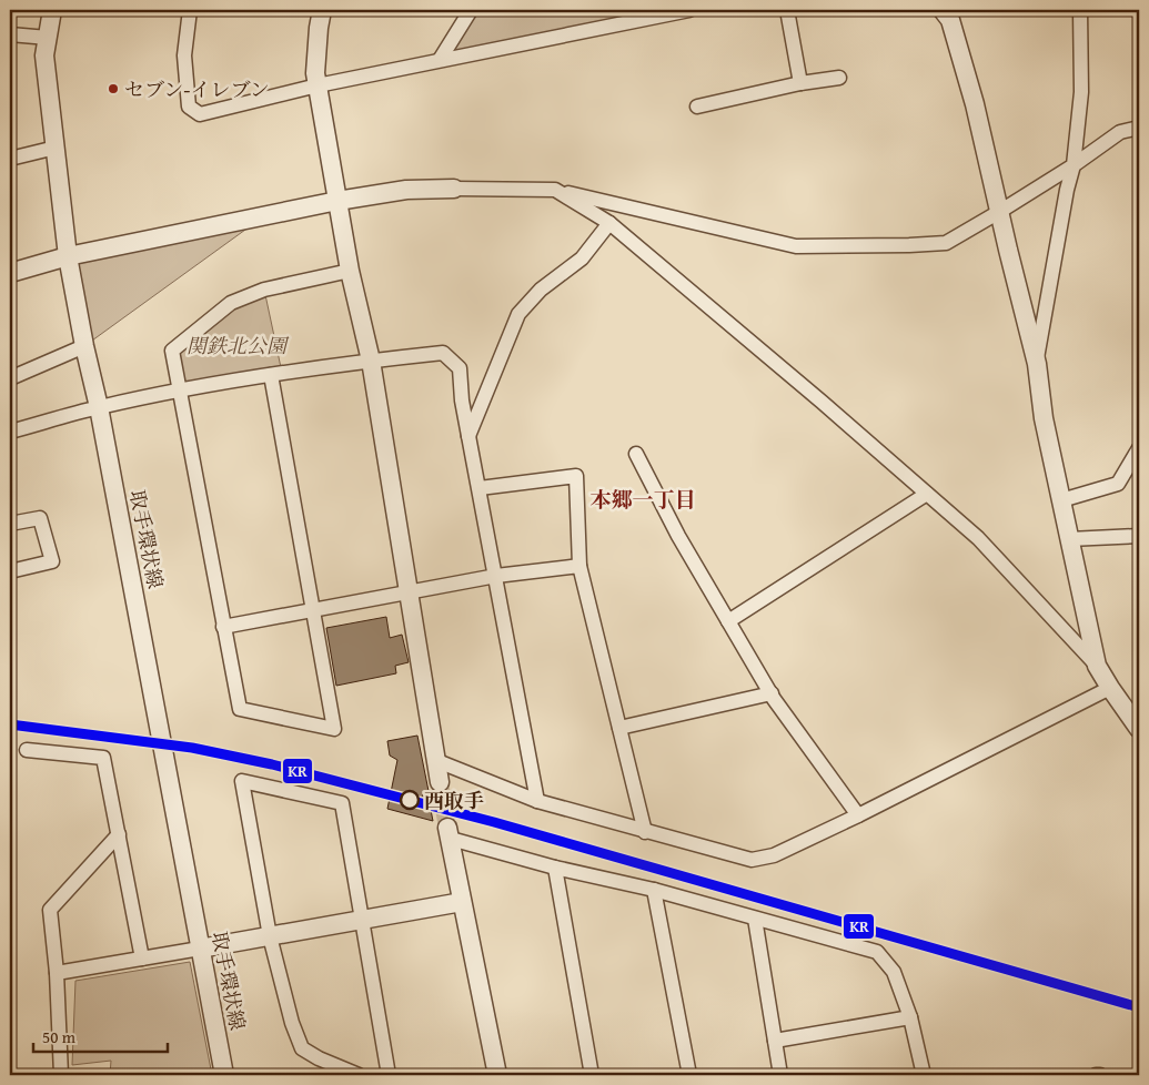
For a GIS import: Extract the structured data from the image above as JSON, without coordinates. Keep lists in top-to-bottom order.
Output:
{
  "streets": {
    "street": ["取手環状線"]
  },
  "districts": ["本郷一丁目"],
  "parks": ["関鉄北公園"],
  "places": ["セブン-イレブン", "西取手"],
  "lines": ["transit line KR"],
  "scale_bar": "50 m"
}
